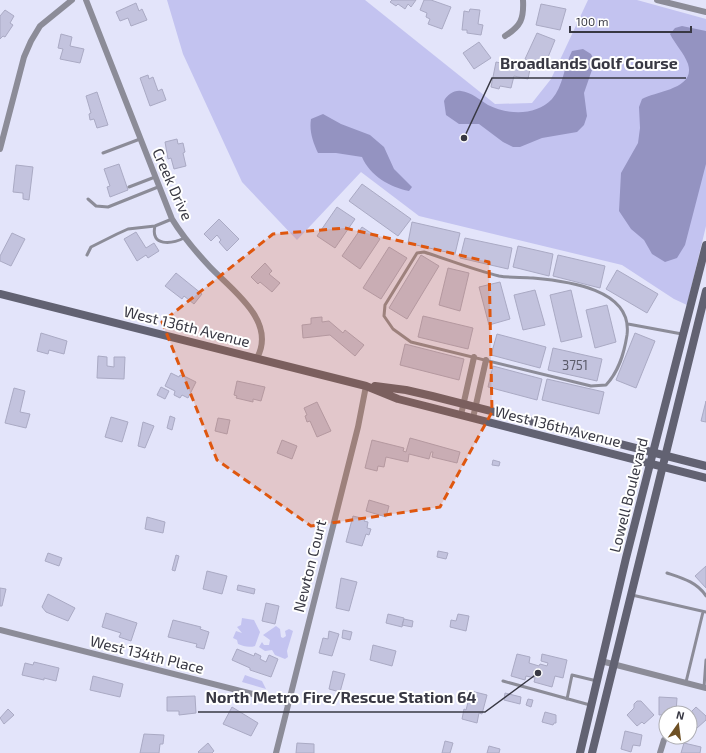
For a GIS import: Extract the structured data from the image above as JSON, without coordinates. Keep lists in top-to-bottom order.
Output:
{
  "streets": {
    "main road": ["West 136th Avenue", "Lowell Boulevard"],
    "street": ["Creek Drive", "Newton Court", "West 134th Place"]
  },
  "crossings": [
    ["Creek Drive", "West 136th Avenue"],
    ["West 136th Avenue", "Lowell Boulevard"],
    ["West 136th Avenue", "Newton Court"],
    ["Newton Court", "West 134th Place"]
  ],
  "places": ["Broadlands Golf Course", "North Metro Fire/Rescue Station 64"],
  "house_numbers": ["3751"],
  "scale_bar": "100 m",
  "north": "top"
}
